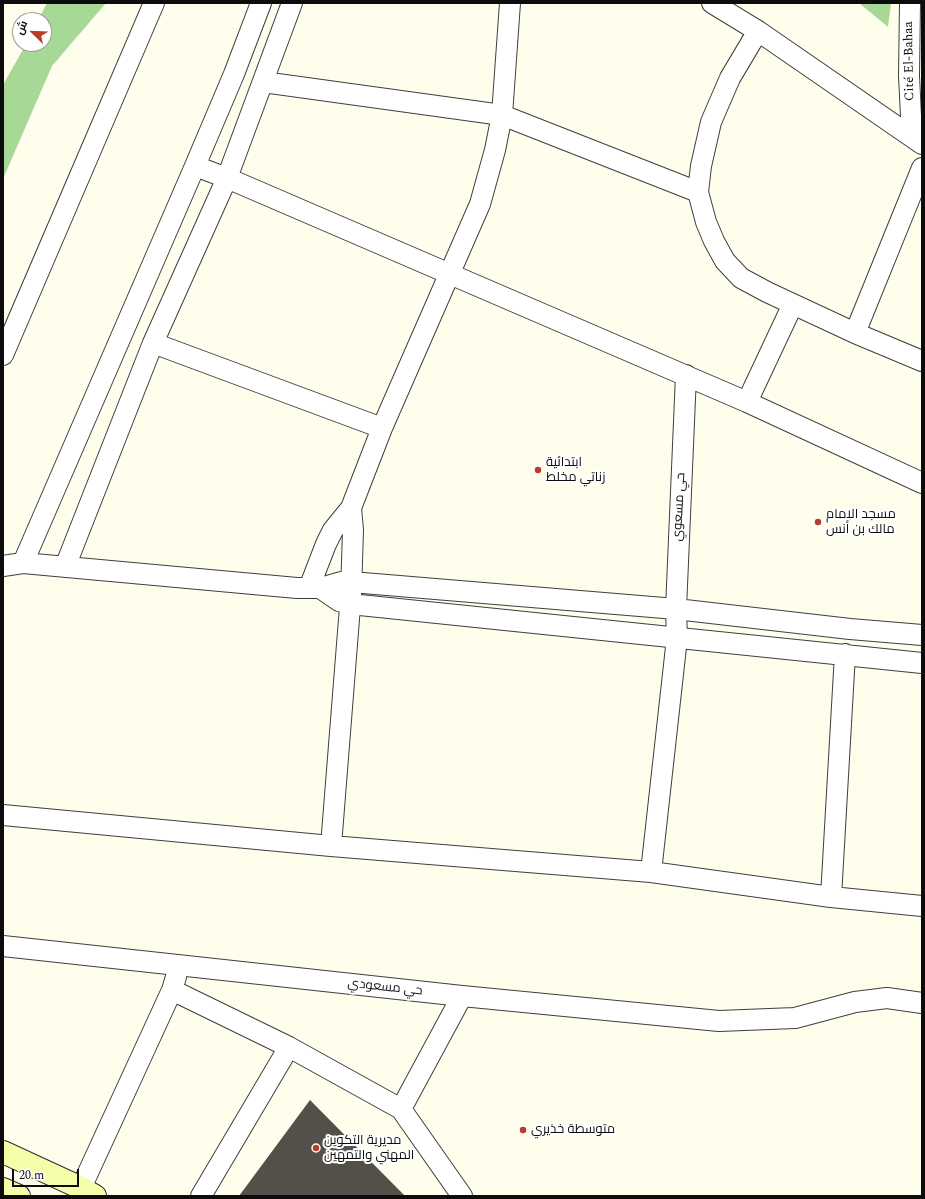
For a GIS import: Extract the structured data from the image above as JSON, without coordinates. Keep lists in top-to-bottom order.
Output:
{
  "streets": {
    "street": ["Cité El-Bahaa", "حي مسعوي", "حي مسعودي"]
  },
  "places": [
    "ابتدائية زناتي مخلط",
    "مسجد الإمام مالك بن أنس",
    "متوسطة خذيري",
    "مديرية التكوين المهني والتمهين"
  ],
  "scale_bar": "20 m",
  "north": "top left"
}
